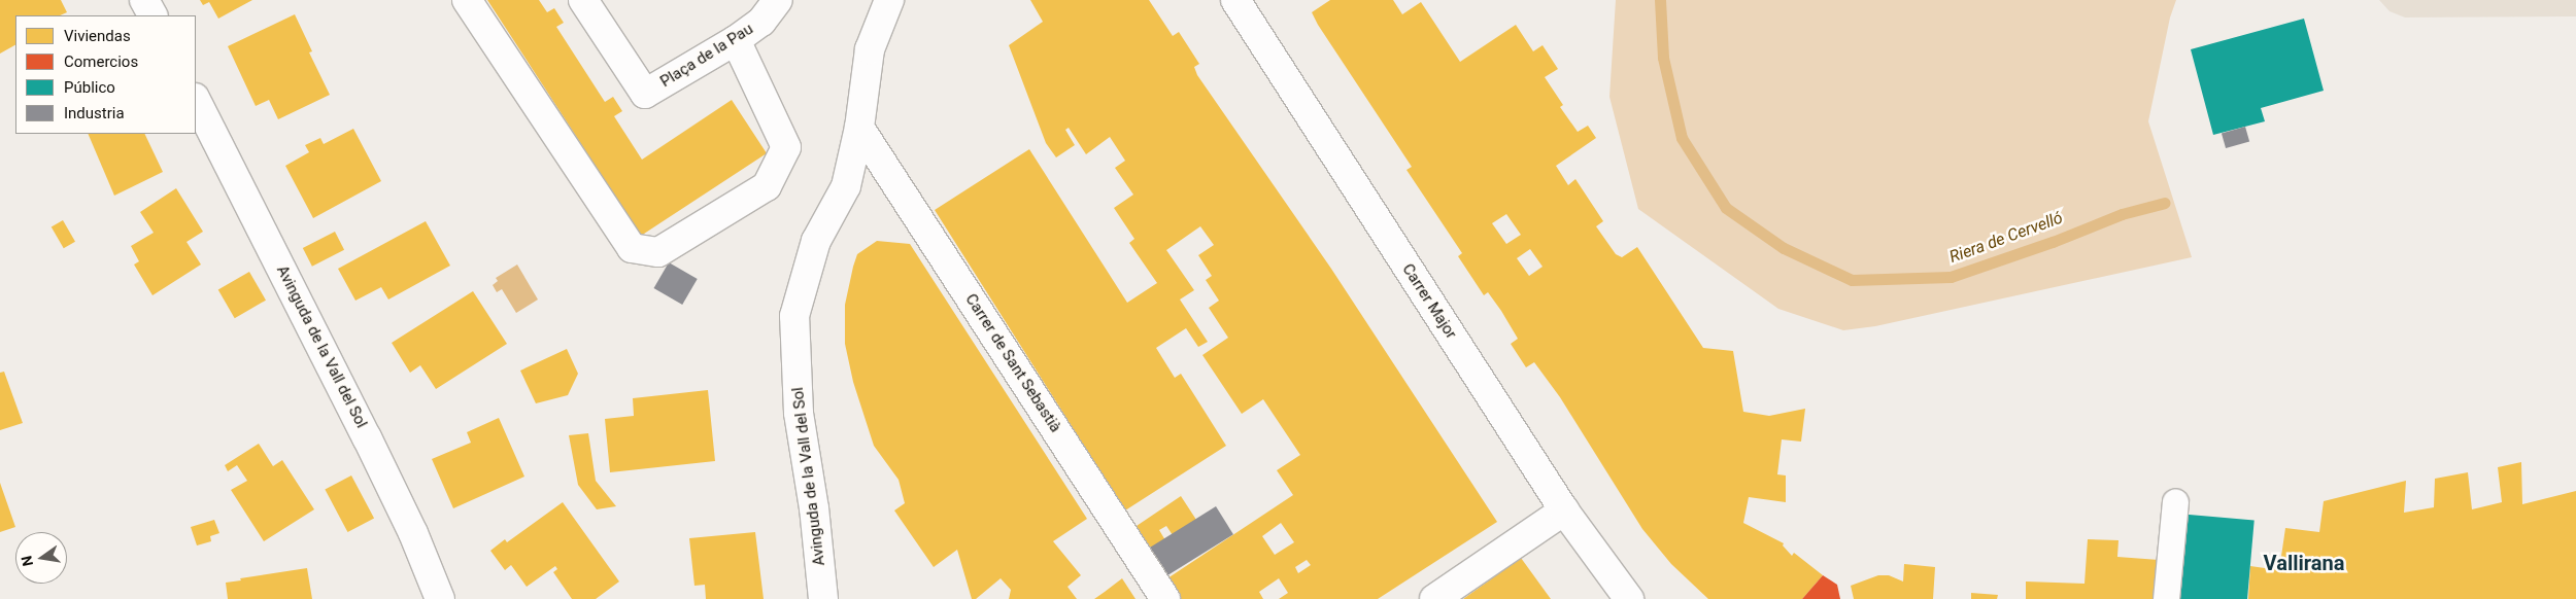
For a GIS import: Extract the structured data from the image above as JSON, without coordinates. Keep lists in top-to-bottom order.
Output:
{
  "streets": {
    "street": [
      "Plaça de la Pau",
      "Carrer Major",
      "Avinguda de la Vall del Sol",
      "Carrer de Sant Sebastià"
    ]
  },
  "crossings": [
    ["Avinguda de la Vall del Sol", "Carrer de Sant Sebastià"]
  ],
  "districts": ["Vallirana"],
  "water": ["Riera de Cervelló"],
  "legend": [
    "Viviendas",
    "Comercios",
    "Público",
    "Industria"
  ],
  "north": "left"
}
